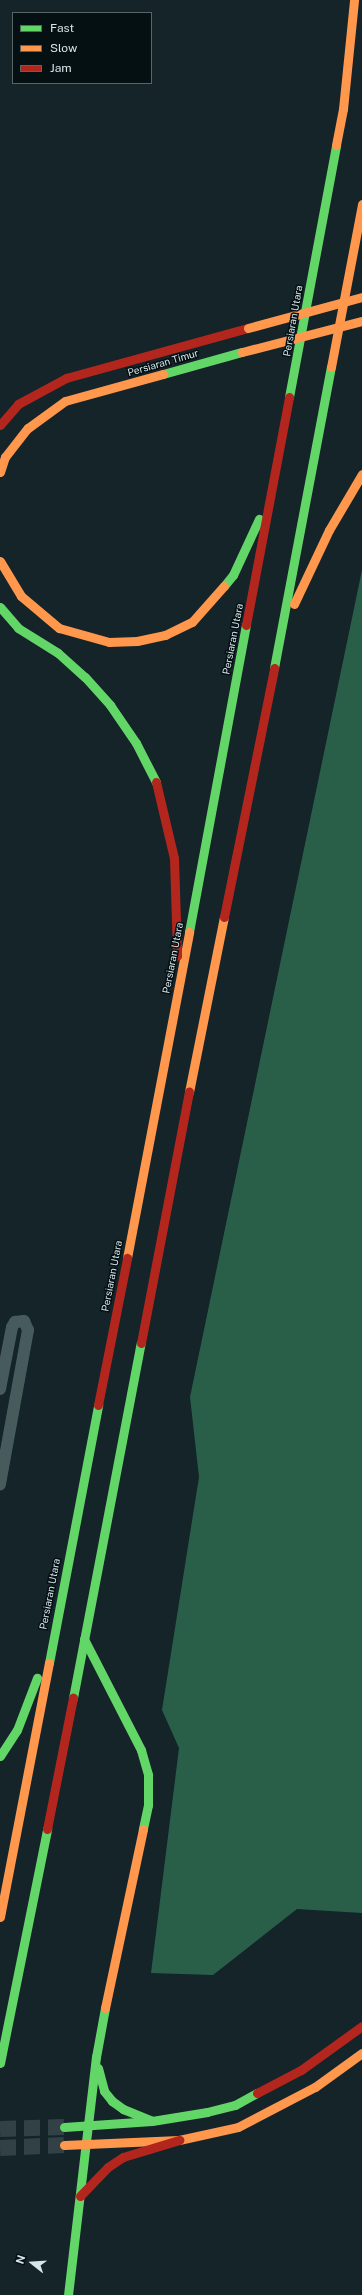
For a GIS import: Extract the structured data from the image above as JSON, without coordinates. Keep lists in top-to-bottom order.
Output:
{
  "streets": {
    "main road": ["Persiaran Utara", "Persiaran Timur"]
  },
  "legend": ["Fast", "Slow", "Jam"],
  "north": "left"
}
